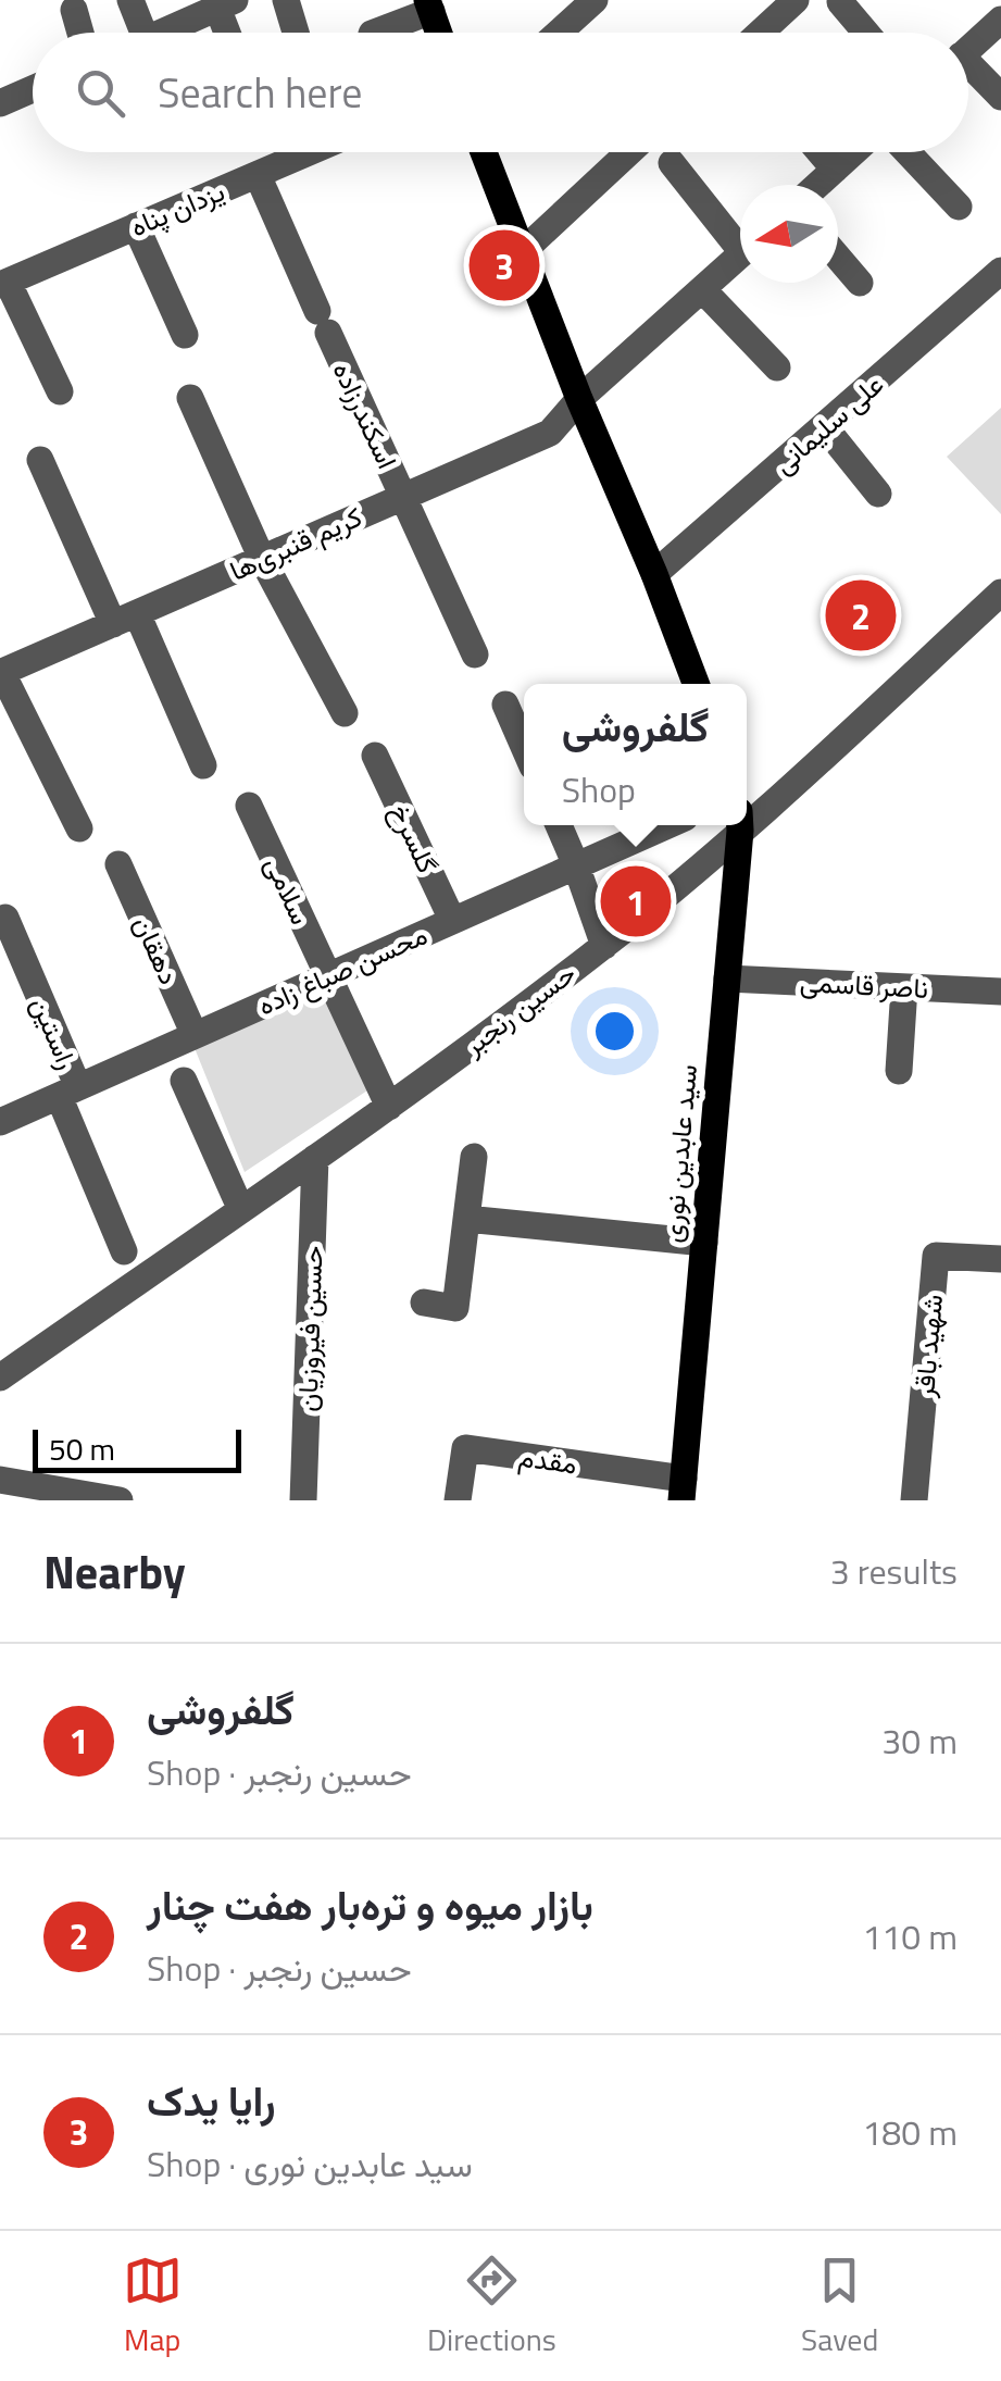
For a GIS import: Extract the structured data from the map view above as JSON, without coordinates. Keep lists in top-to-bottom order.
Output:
{
  "streets": {
    "main road": ["سید عابدین نوری"],
    "street": [
      "یزدان پناه",
      "اسکندرزاده",
      "علی سلیمانی",
      "کریم قنبری‌ها",
      "گلسرخ",
      "سلامی",
      "دهقان",
      "محسن صباغ زاده",
      "ناصر قاسمی",
      "حسین رنجبر",
      "راستین",
      "حسین فیروزیان",
      "شهید باقر",
      "مقدم"
    ]
  },
  "crossings": [
    ["یزدان پناه", "اسکندرزاده"],
    ["اسکندرزاده", "کریم قنبری‌ها"],
    ["گلسرخ", "محسن صباغ زاده"],
    ["سلامی", "محسن صباغ زاده"],
    ["سلامی", "حسین رنجبر"],
    ["دهقان", "محسن صباغ زاده"],
    ["محسن صباغ زاده", "راستین"],
    ["ناصر قاسمی", "سید عابدین نوری"],
    ["حسین رنجبر", "حسین فیروزیان"],
    ["سید عابدین نوری", "مقدم"]
  ],
  "scale_bar": "50 m",
  "north": "left",
  "page": {
    "search": "Search here",
    "pins": ["3", "2", "1"],
    "popup": ["گلفروشی", "Shop"],
    "scale": "50 m",
    "heading": ["Nearby", "3 results"],
    "list": [
      {
        "mark": "1",
        "name": "گلفروشی",
        "note": "Shop · حسین رنجبر",
        "value": "30 m"
      },
      {
        "mark": "2",
        "name": "بازار میوه و تره‌بار هفت چنار",
        "note": "Shop · حسین رنجبر",
        "value": "110 m"
      },
      {
        "mark": "3",
        "name": "رایا یدک",
        "note": "Shop · سید عابدین نوری",
        "value": "180 m"
      }
    ],
    "nav": ["Map", "Directions", "Saved"]
  }
}
